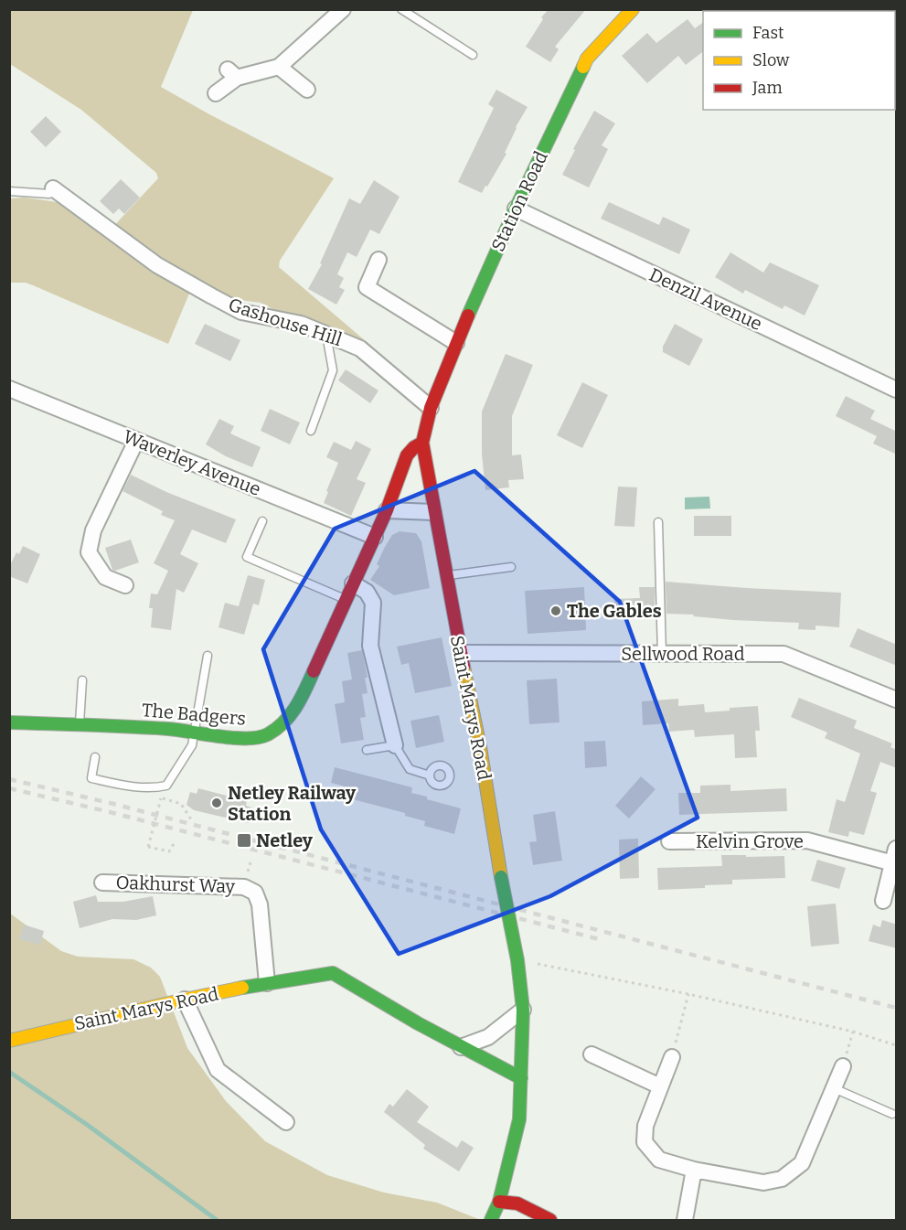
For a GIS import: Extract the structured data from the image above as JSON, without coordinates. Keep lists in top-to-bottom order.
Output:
{
  "streets": {
    "street": [
      "Station Road",
      "Denzil Avenue",
      "Gashouse Hill",
      "Waverley Avenue",
      "Sellwood Road",
      "Saint Marys Road",
      "The Badgers",
      "Kelvin Grove",
      "Oakhurst Way"
    ]
  },
  "crossings": [
    ["Station Road", "Denzil Avenue"],
    ["Station Road", "Gashouse Hill"],
    ["Station Road", "Saint Marys Road"],
    ["Gashouse Hill", "Saint Marys Road"],
    ["Sellwood Road", "Saint Marys Road"],
    ["Saint Marys Road", "Oakhurst Way"]
  ],
  "places": {
    "other": ["The Gables", "Netley Railway Station"],
    "transit": ["Netley"]
  },
  "legend": ["Fast", "Slow", "Jam"]
}
